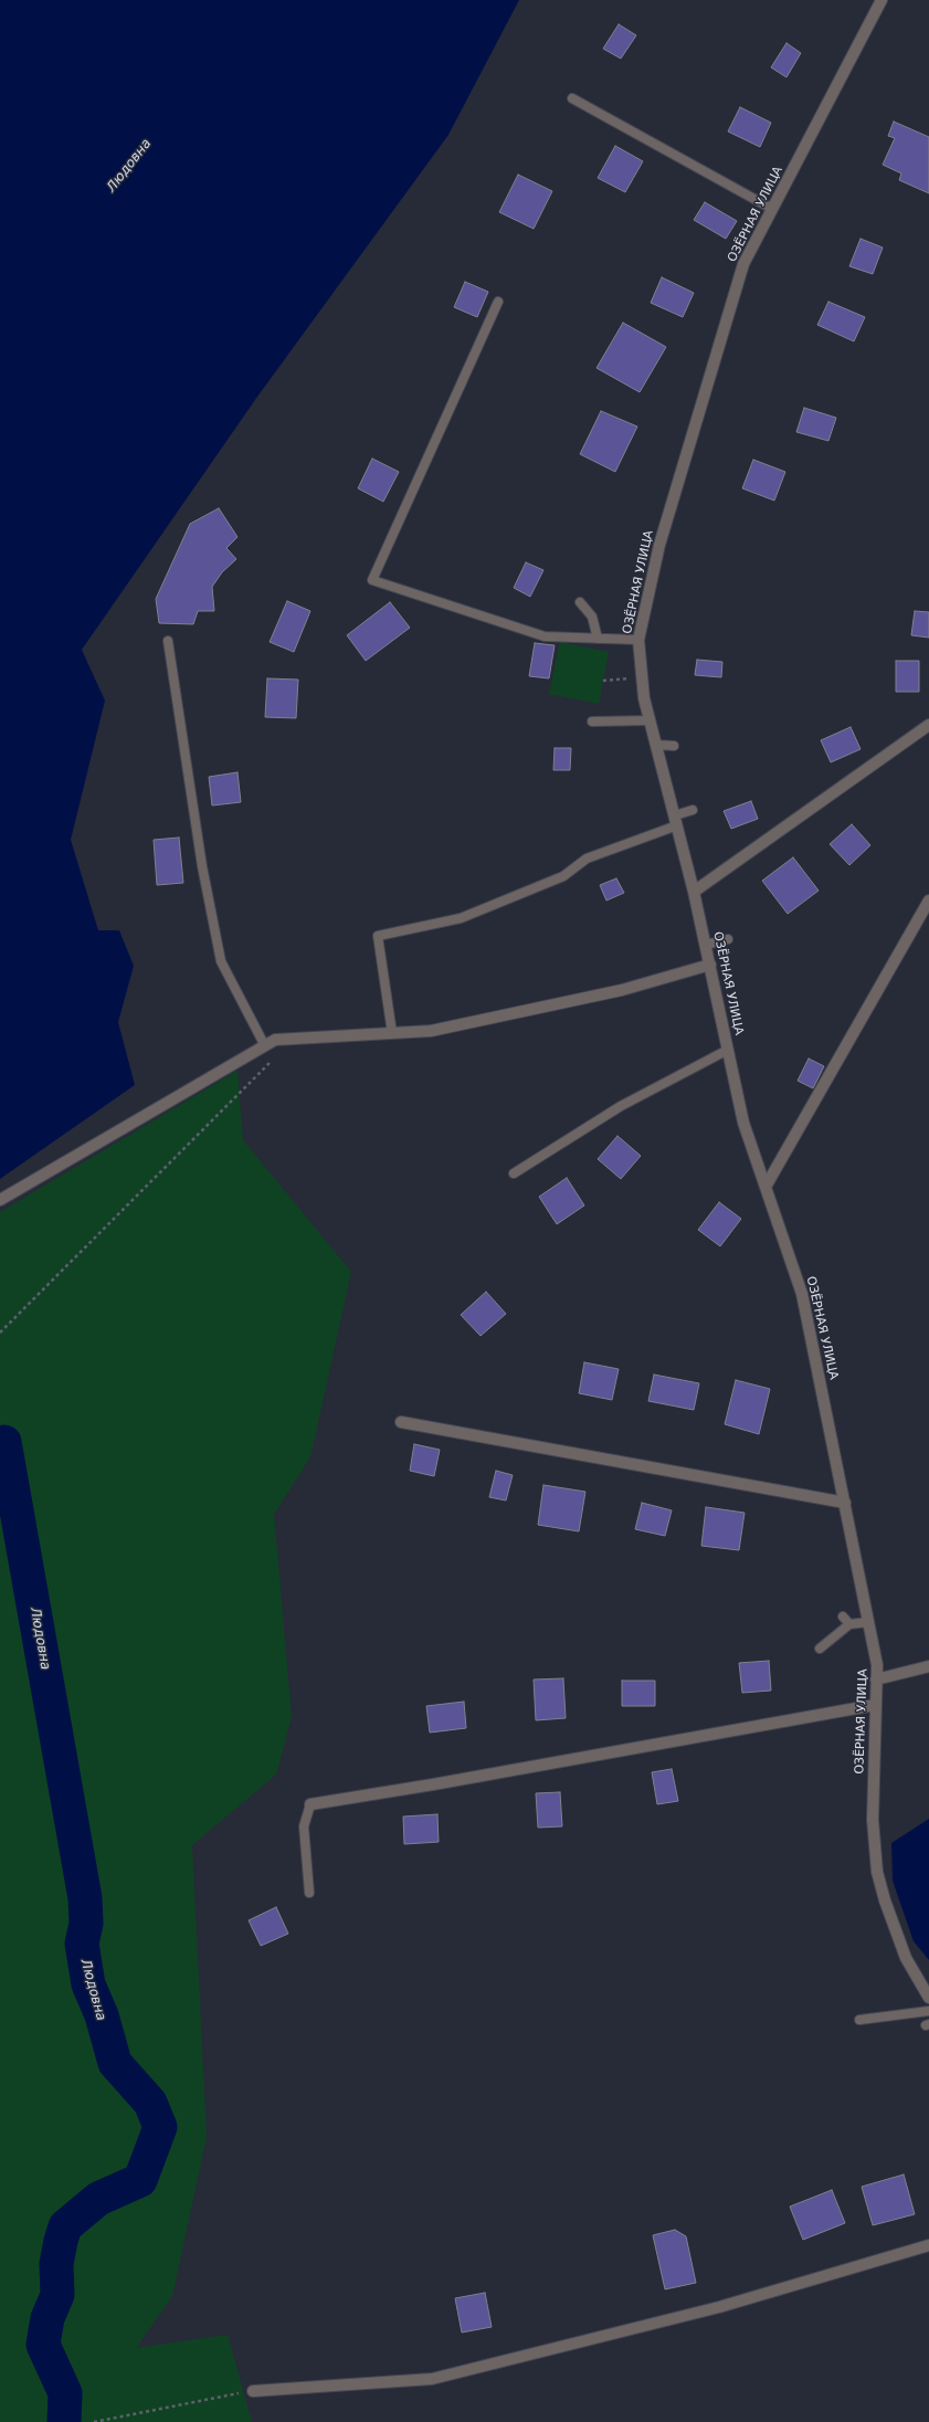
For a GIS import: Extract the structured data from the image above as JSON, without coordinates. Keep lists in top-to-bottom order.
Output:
{
  "streets": {
    "street": ["ОЗЁРНАЯ УЛИЦА"]
  },
  "water": ["Людовна"]
}
